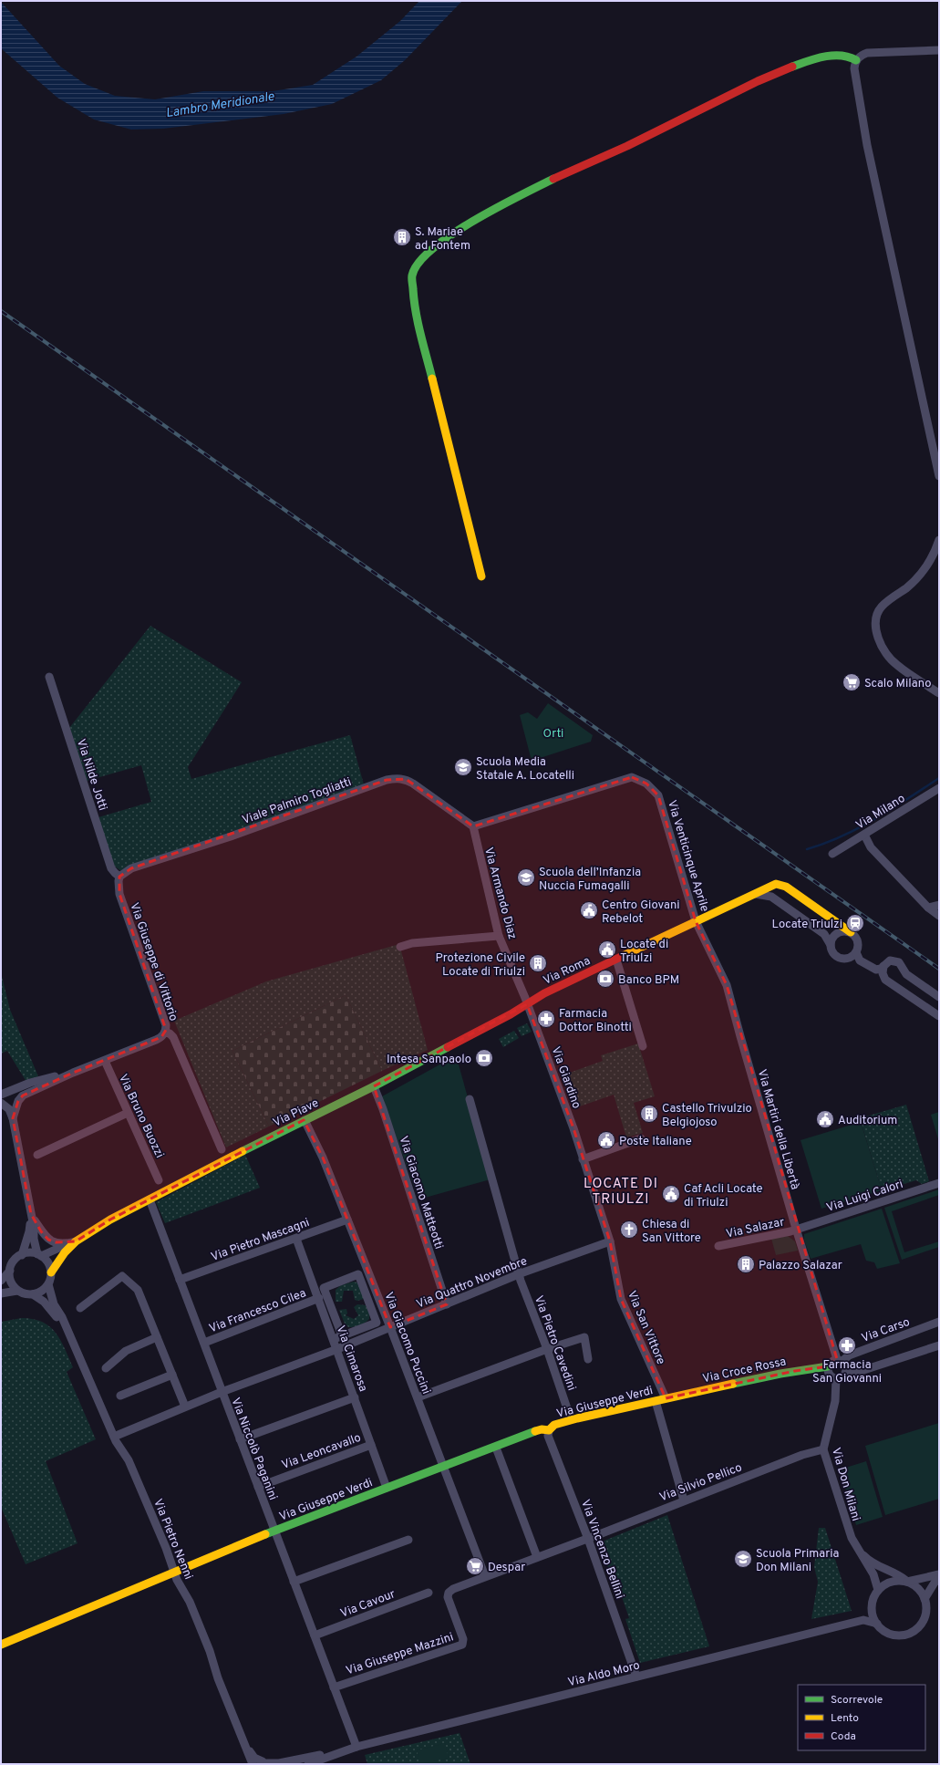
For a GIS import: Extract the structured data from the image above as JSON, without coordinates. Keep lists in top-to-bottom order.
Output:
{
  "streets": {
    "street": [
      "Via Nilde Jotti",
      "Viale Palmiro Togliatti",
      "Via Milano",
      "Via Venticinque Aprile",
      "Via Armando Diaz",
      "Via Giuseppe di Vittorio",
      "Via Roma",
      "Via Giardino",
      "Via Piave",
      "Via Bruno Buozzi",
      "Via Martiri della Libertà",
      "Via Giacomo Matteotti",
      "Via Luigi Calori",
      "Via Salazar",
      "Via Pietro Mascagni",
      "Via Quattro Novembre",
      "Via Francesco Cilea",
      "Via San Vittore",
      "Via Carso",
      "Via Giacomo Puccini",
      "Via Pietro Cavedini",
      "Via Cimarosa",
      "Via Croce Rossa",
      "Via Giuseppe Verdi",
      "Via Niccolò Paganini",
      "Via Leoncavallo",
      "Via Silvio Pellico",
      "Via Don Milani",
      "Via Pietro Nenni",
      "Via Vincenzo Bellini",
      "Via Cavour",
      "Via Giuseppe Mazzini",
      "Via Aldo Moro"
    ]
  },
  "crossings": [
    ["Via Nilde Jotti", "Viale Palmiro Togliatti"],
    ["Via Nilde Jotti", "Via Giuseppe di Vittorio"],
    ["Viale Palmiro Togliatti", "Via Venticinque Aprile"],
    ["Viale Palmiro Togliatti", "Via Armando Diaz"],
    ["Viale Palmiro Togliatti", "Via Giuseppe di Vittorio"],
    ["Via Venticinque Aprile", "Via Armando Diaz"],
    ["Via Venticinque Aprile", "Via Roma"],
    ["Via Venticinque Aprile", "Via Martiri della Libertà"],
    ["Via Armando Diaz", "Via Roma"],
    ["Via Armando Diaz", "Via Giardino"],
    ["Via Armando Diaz", "Via Piave"],
    ["Via Roma", "Via Giardino"],
    ["Via Roma", "Via Piave"],
    ["Via Giardino", "Via Piave"],
    ["Via Giardino", "Via Quattro Novembre"],
    ["Via Giardino", "Via San Vittore"],
    ["Via Piave", "Via Giacomo Matteotti"],
    ["Via Piave", "Via Giacomo Puccini"],
    ["Via Piave", "Via Niccolò Paganini"],
    ["Via Piave", "Via Pietro Nenni"],
    ["Via Martiri della Libertà", "Via Luigi Calori"],
    ["Via Martiri della Libertà", "Via Salazar"],
    ["Via Martiri della Libertà", "Via Carso"],
    ["Via Martiri della Libertà", "Via Croce Rossa"],
    ["Via Martiri della Libertà", "Via Don Milani"],
    ["Via Giacomo Matteotti", "Via Quattro Novembre"],
    ["Via Luigi Calori", "Via Salazar"],
    ["Via Pietro Mascagni", "Via Giacomo Puccini"],
    ["Via Pietro Mascagni", "Via Cimarosa"],
    ["Via Pietro Mascagni", "Via Niccolò Paganini"],
    ["Via Quattro Novembre", "Via San Vittore"],
    ["Via Quattro Novembre", "Via Giacomo Puccini"],
    ["Via Quattro Novembre", "Via Pietro Cavedini"],
    ["Via Quattro Novembre", "Via Cimarosa"],
    ["Via Quattro Novembre", "Via Niccolò Paganini"],
    ["Via Quattro Novembre", "Via Pietro Nenni"],
    ["Via Francesco Cilea", "Via Cimarosa"],
    ["Via Francesco Cilea", "Via Niccolò Paganini"],
    ["Via San Vittore", "Via Croce Rossa"],
    ["Via San Vittore", "Via Giuseppe Verdi"],
    ["Via Carso", "Via Croce Rossa"],
    ["Via Carso", "Via Don Milani"],
    ["Via Giacomo Puccini", "Via Giuseppe Verdi"],
    ["Via Giacomo Puccini", "Via Silvio Pellico"],
    ["Via Giacomo Puccini", "Via Giuseppe Mazzini"],
    ["Via Pietro Cavedini", "Via Giuseppe Verdi"],
    ["Via Cimarosa", "Via Giuseppe Verdi"],
    ["Via Cimarosa", "Via Leoncavallo"],
    ["Via Croce Rossa", "Via Giuseppe Verdi"],
    ["Via Croce Rossa", "Via Don Milani"],
    ["Via Giuseppe Verdi", "Via Niccolò Paganini"],
    ["Via Giuseppe Verdi", "Via Pietro Nenni"],
    ["Via Giuseppe Verdi", "Via Vincenzo Bellini"],
    ["Via Niccolò Paganini", "Via Leoncavallo"],
    ["Via Niccolò Paganini", "Via Cavour"],
    ["Via Niccolò Paganini", "Via Giuseppe Mazzini"],
    ["Via Niccolò Paganini", "Via Aldo Moro"],
    ["Via Silvio Pellico", "Via Don Milani"],
    ["Via Silvio Pellico", "Via Vincenzo Bellini"],
    ["Via Silvio Pellico", "Via Giuseppe Mazzini"],
    ["Via Don Milani", "Via Aldo Moro"],
    ["Via Pietro Nenni", "Via Aldo Moro"],
    ["Via Vincenzo Bellini", "Via Aldo Moro"]
  ],
  "districts": ["LOCATE DI TRIULZI"],
  "water": ["Lambro Meridionale"],
  "parks": ["Orti"],
  "places": {
    "building": [
      "S. Mariae ad Fontem",
      "Protezione Civile Locate di Triulzi",
      "Castello Trivulzio Belgiojoso",
      "Palazzo Salazar"
    ],
    "supermarket": ["Scalo Milano", "Despar"],
    "school or university": ["Scuola Media Statale A. Locatelli", "Scuola dell’Infanzia Nuccia Fumagalli", "Scuola Primaria Don Milani"],
    "public building": [
      "Centro Giovani Rebelot",
      "Locate di Triulzi",
      "Auditorium",
      "Poste Italiane",
      "Caf Acli Locate di Triulzi"
    ],
    "station": ["Locate Triulzi"],
    "bank": ["Banco BPM", "Intesa Sanpaolo"],
    "pharmacy": ["Farmacia Dottor Binotti", "Farmacia San Giovanni"],
    "church": ["Chiesa di San Vittore"]
  },
  "legend": ["Scorrevole", "Lento", "Coda"]
}
